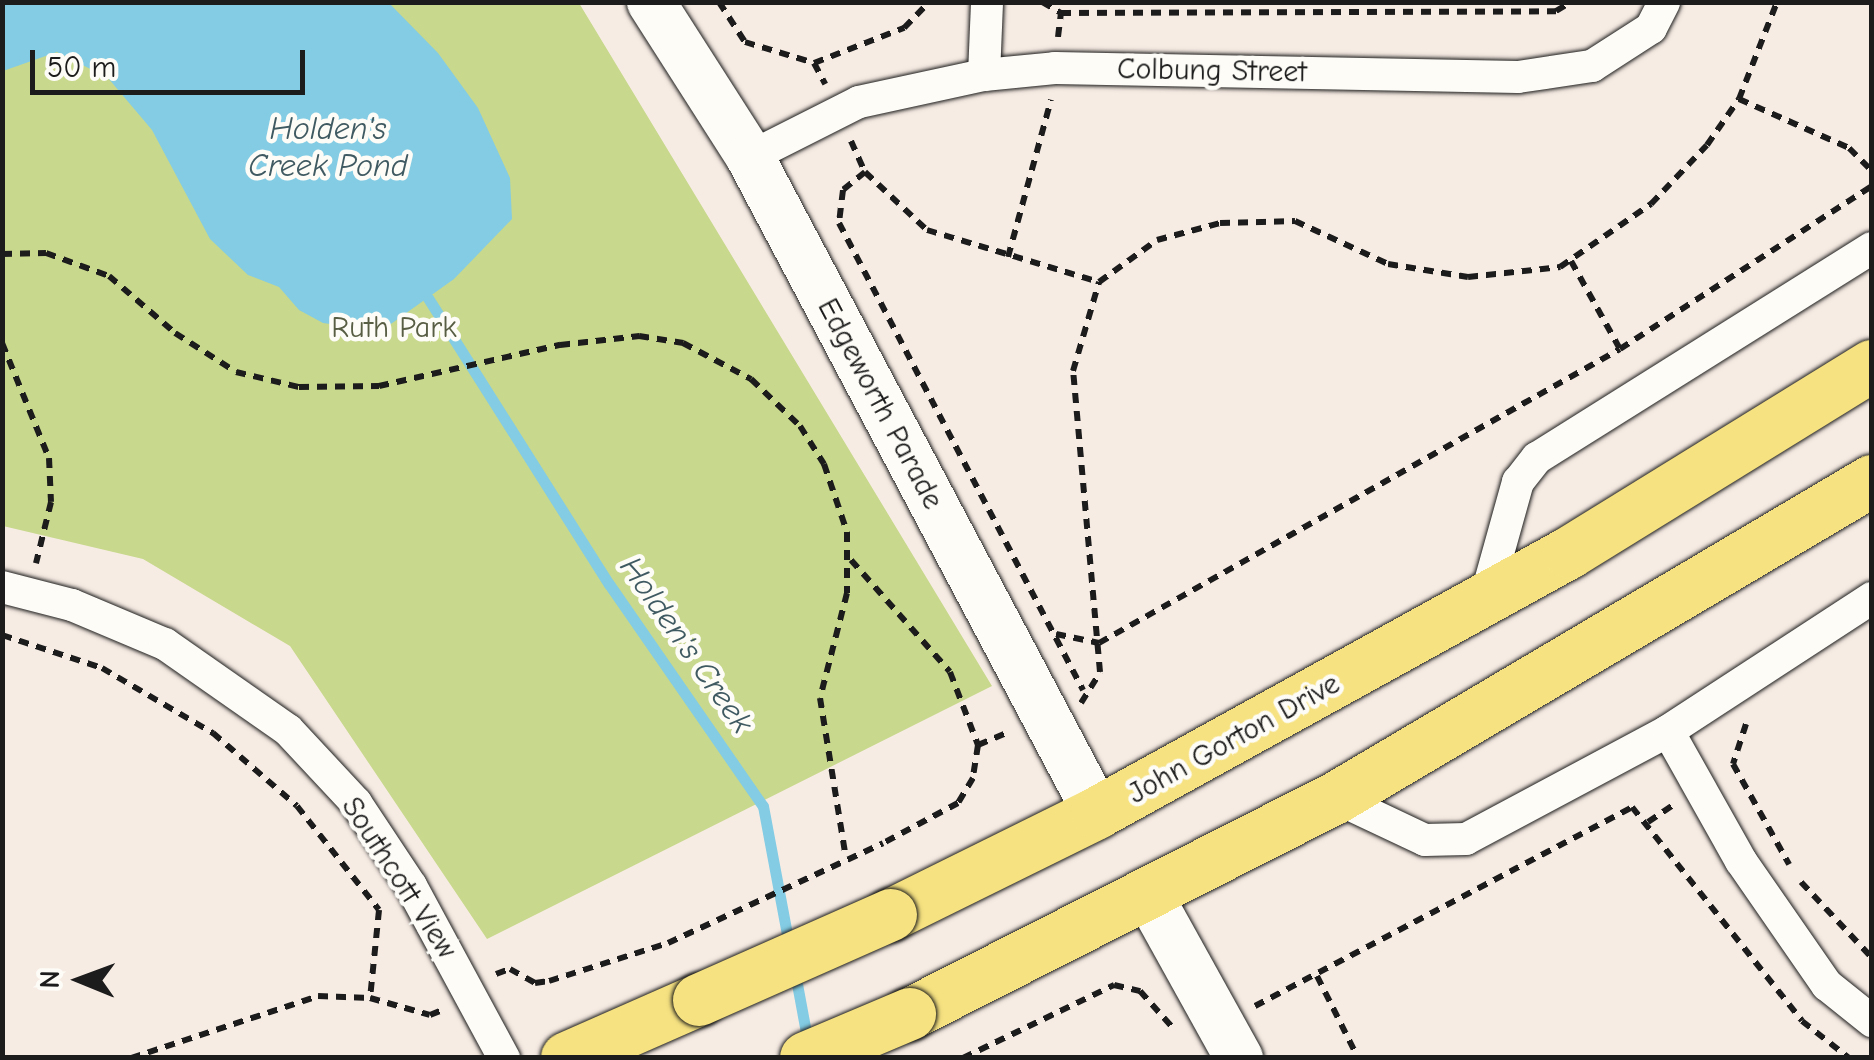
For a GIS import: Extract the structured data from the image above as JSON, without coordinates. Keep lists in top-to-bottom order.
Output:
{
  "streets": {
    "main road": ["John Gorton Drive"],
    "street": ["Colbung Street", "Edgeworth Parade", "Southcott View"]
  },
  "crossings": [
    ["Colbung Street", "Edgeworth Parade"],
    ["Edgeworth Parade", "John Gorton Drive"]
  ],
  "water": ["Holden's Creek Pond", "Holden's Creek"],
  "parks": ["Ruth Park"],
  "scale_bar": "50 m",
  "north": "left"
}
